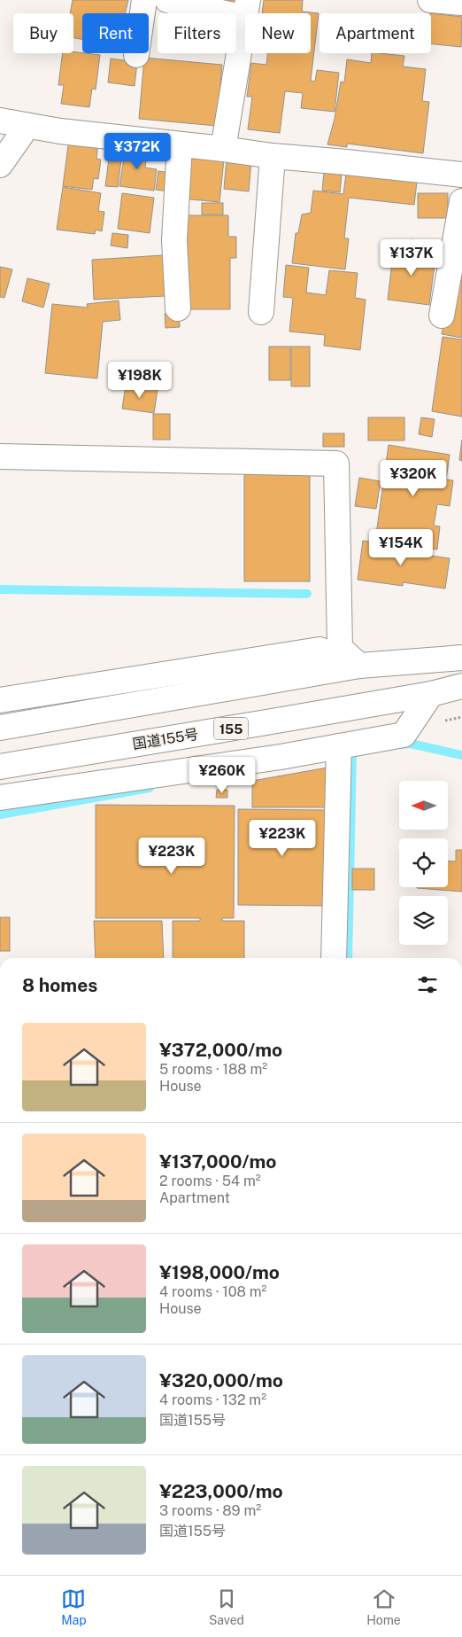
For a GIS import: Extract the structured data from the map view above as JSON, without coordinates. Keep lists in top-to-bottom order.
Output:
{
  "streets": {
    "main road": ["155", "国道155号"]
  },
  "north": "left",
  "page": {
    "chip": [
      "Buy",
      "Rent",
      "Filters",
      "New",
      "Apartment"
    ],
    "price": [
      "¥372K",
      "¥137K",
      "¥198K",
      "¥320K",
      "¥154K",
      "¥260K",
      "¥223K",
      "¥223K"
    ],
    "heading": "8 homes",
    "list": [
      {
        "name": "¥372,000/mo",
        "note": "5 rooms · 188 m² · House"
      },
      {
        "name": "¥137,000/mo",
        "note": "2 rooms · 54 m² · Apartment"
      },
      {
        "name": "¥198,000/mo",
        "note": "4 rooms · 108 m² · House"
      },
      {
        "name": "¥320,000/mo",
        "note": "4 rooms · 132 m² · 国道155号"
      },
      {
        "name": "¥223,000/mo",
        "note": "3 rooms · 89 m² · 国道155号"
      }
    ],
    "tabs": ["Map", "Saved", "Home"]
  }
}
